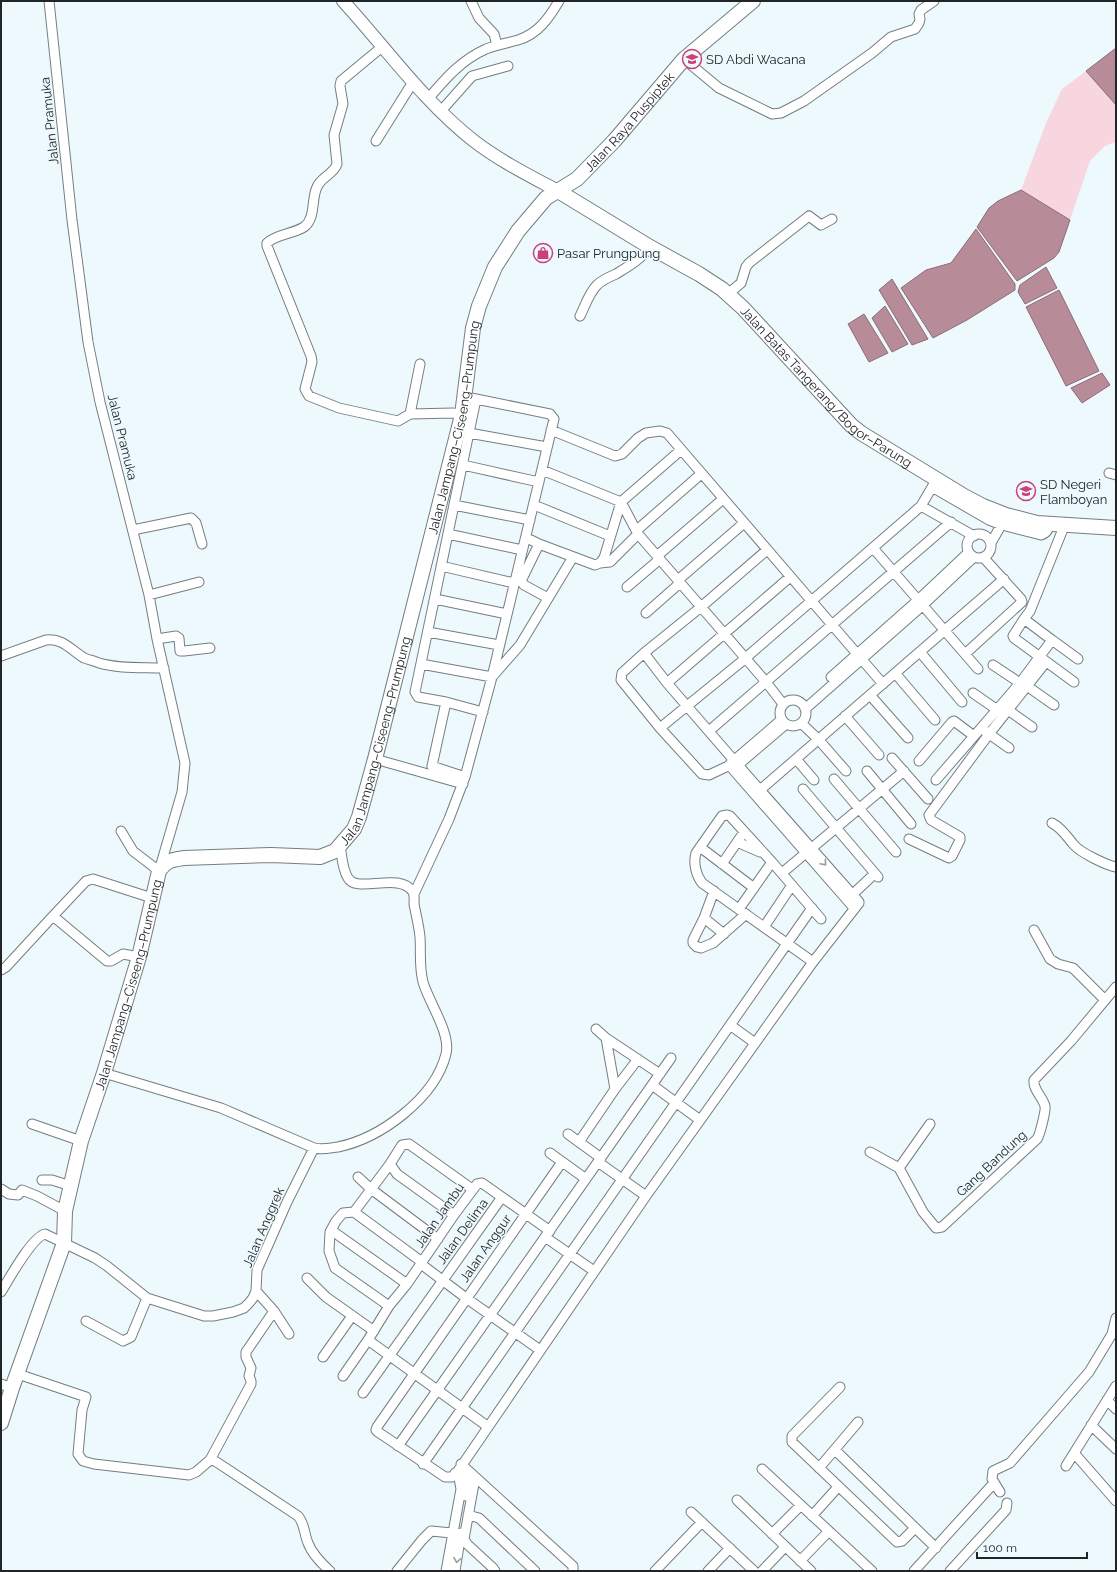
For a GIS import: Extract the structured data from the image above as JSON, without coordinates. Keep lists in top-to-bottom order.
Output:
{
  "streets": {
    "main road": ["Jalan Raya Puspiptek", "Jalan Batas Tangerang/Bogor–Parung", "Jalan Jampang–Ciseeng–Prumpung"],
    "street": [
      "Jalan Pramuka",
      "Gang Bandung",
      "Jalan Jambu",
      "Jalan Anggrek",
      "Jalan Delima",
      "Jalan Anggur"
    ]
  },
  "crossings": [
    ["Jalan Pramuka", "Jalan Jampang–Ciseeng–Prumpung"],
    ["Jalan Raya Puspiptek", "Jalan Batas Tangerang/Bogor–Parung"],
    ["Jalan Raya Puspiptek", "Jalan Jampang–Ciseeng–Prumpung"],
    ["Jalan Batas Tangerang/Bogor–Parung", "Jalan Jampang–Ciseeng–Prumpung"],
    ["Jalan Jambu", "Jalan Delima"]
  ],
  "places": {
    "school or university": ["SD Abdi Wacana", "SD Negeri Flamboyan"],
    "shop": ["Pasar Prungpung"]
  },
  "scale_bar": "100 m"
}
